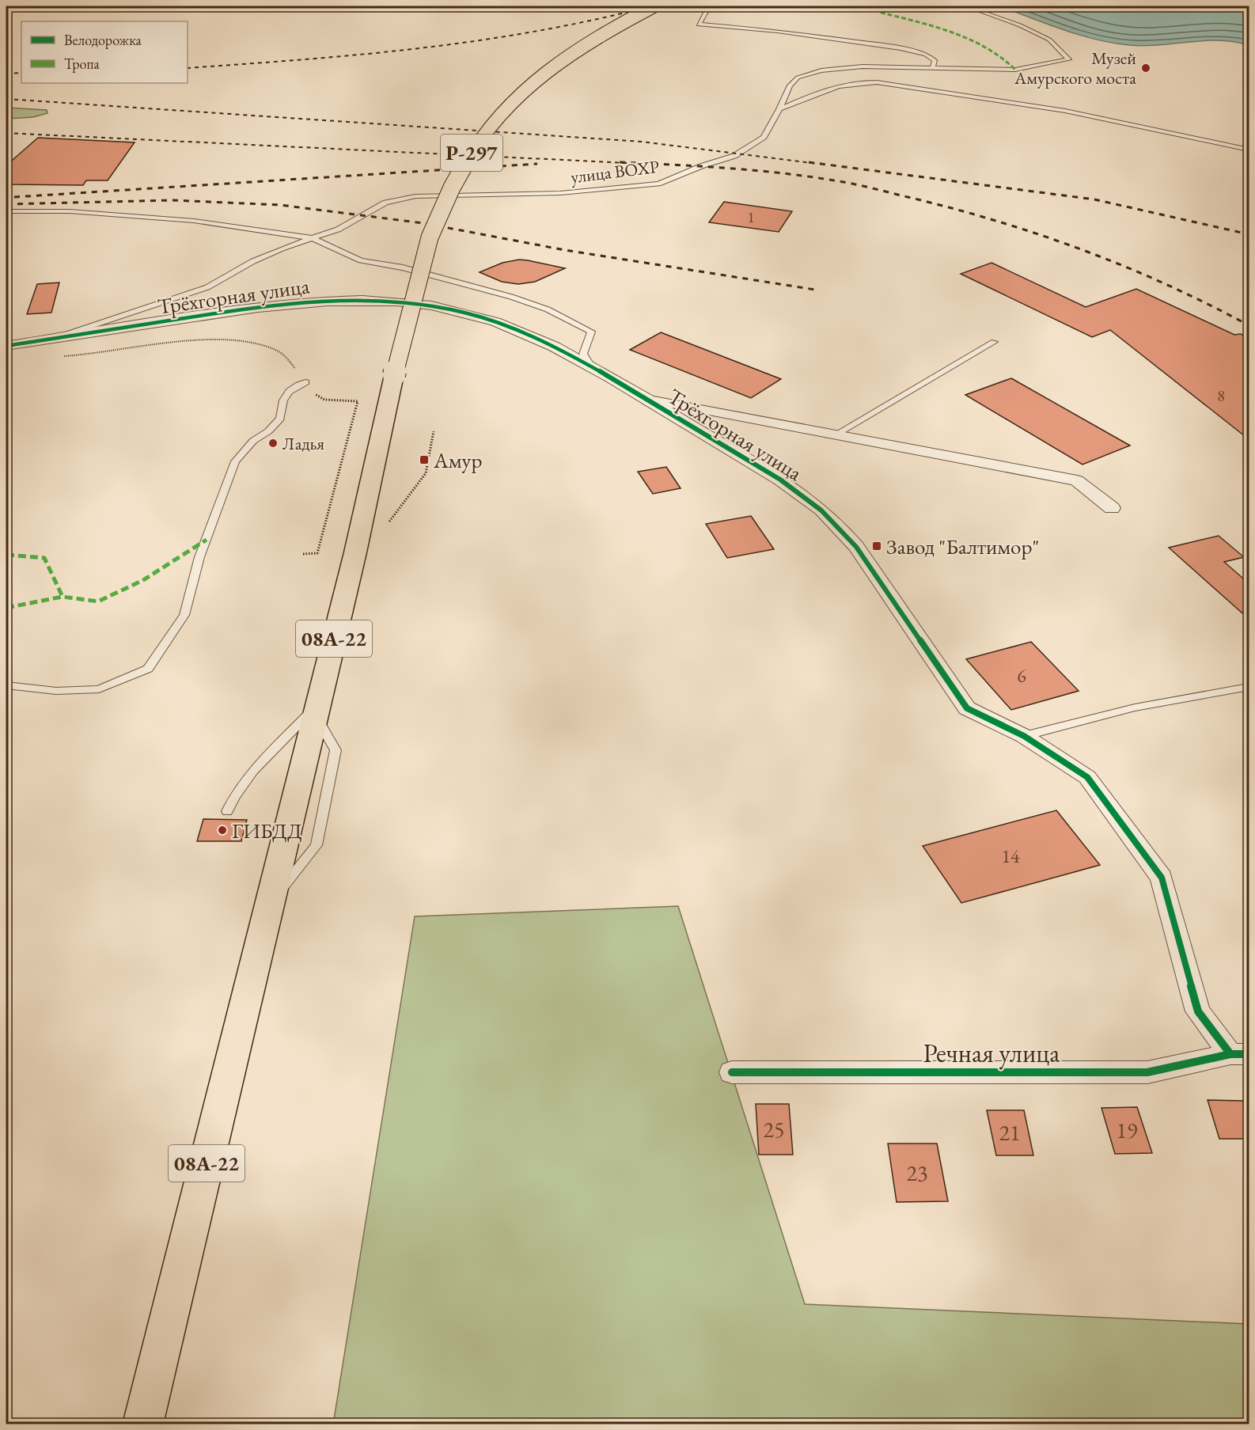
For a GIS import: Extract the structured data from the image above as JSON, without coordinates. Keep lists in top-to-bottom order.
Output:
{
  "streets": {
    "highway": ["Р-297", "08А-22"],
    "street": ["Трёхгорная улица", "Речная улица"],
    "lane": ["улица ВОХР"]
  },
  "crossings": [
    ["Р-297", "08А-22"],
    ["улица ВОХР", "Трёхгорная улица"],
    ["Трёхгорная улица", "Речная улица"]
  ],
  "places": {
    "other": ["Музей Амурского моста", "Ладья", "ГИБДД"],
    "transit": ["Амур", "Завод \"Балтимор\""]
  },
  "house_numbers": [
    "1",
    "8",
    "6",
    "14",
    "25",
    "19",
    "21",
    "23"
  ],
  "legend": ["Велодорожка", "Тропа"]
}
